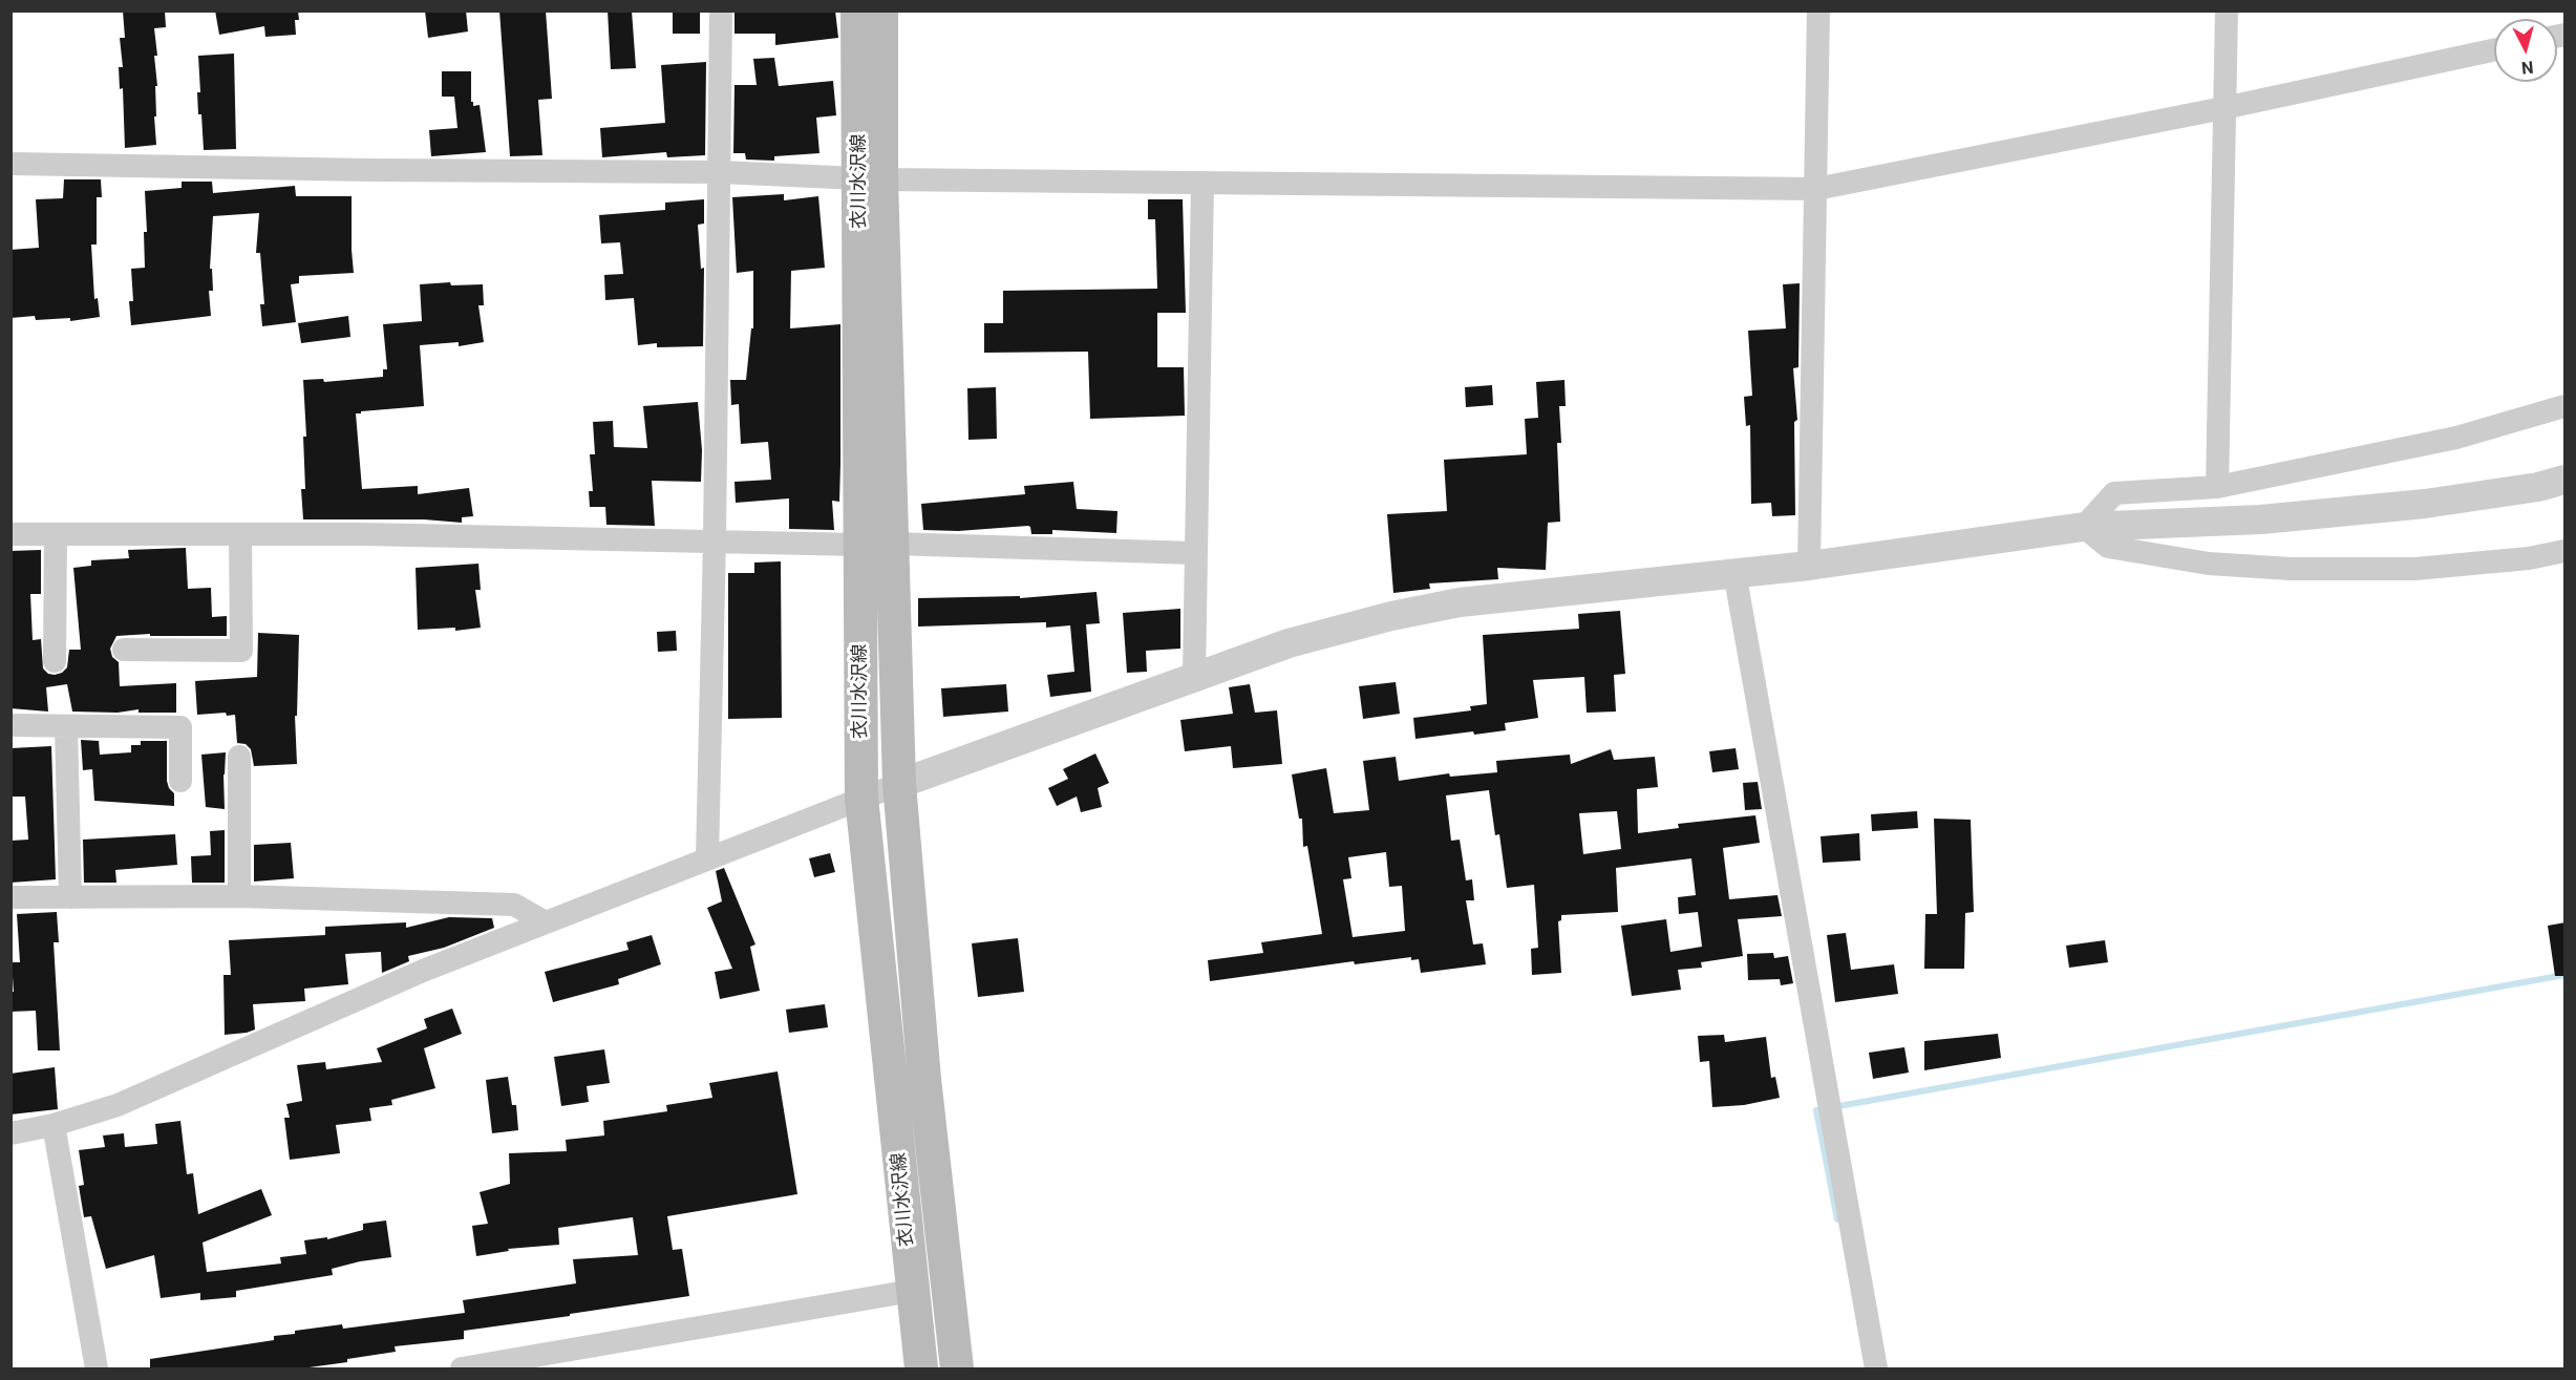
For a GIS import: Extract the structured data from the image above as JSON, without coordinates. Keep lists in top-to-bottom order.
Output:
{
  "streets": {
    "main road": ["衣川水沢線"]
  },
  "north": "bottom"
}
